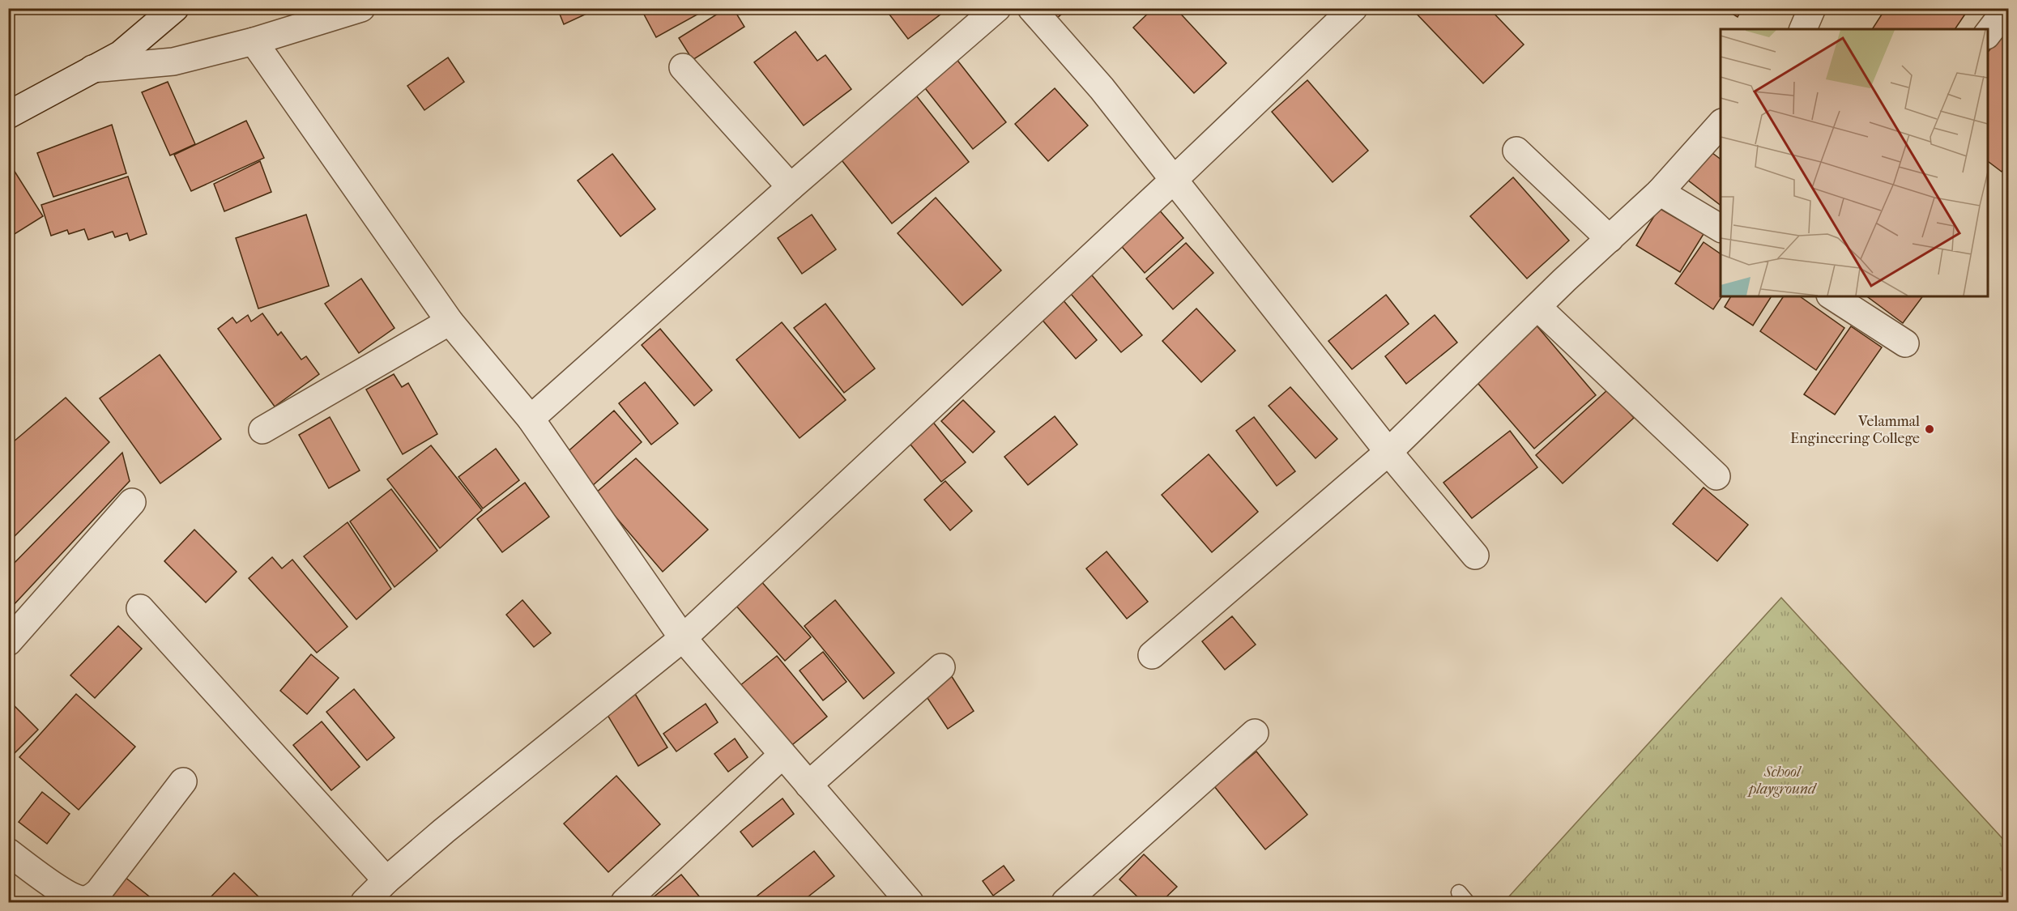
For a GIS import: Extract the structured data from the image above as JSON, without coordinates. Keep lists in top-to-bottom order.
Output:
{
  "parks": ["School playground"],
  "places": ["Velammal Engineering College"]
}
